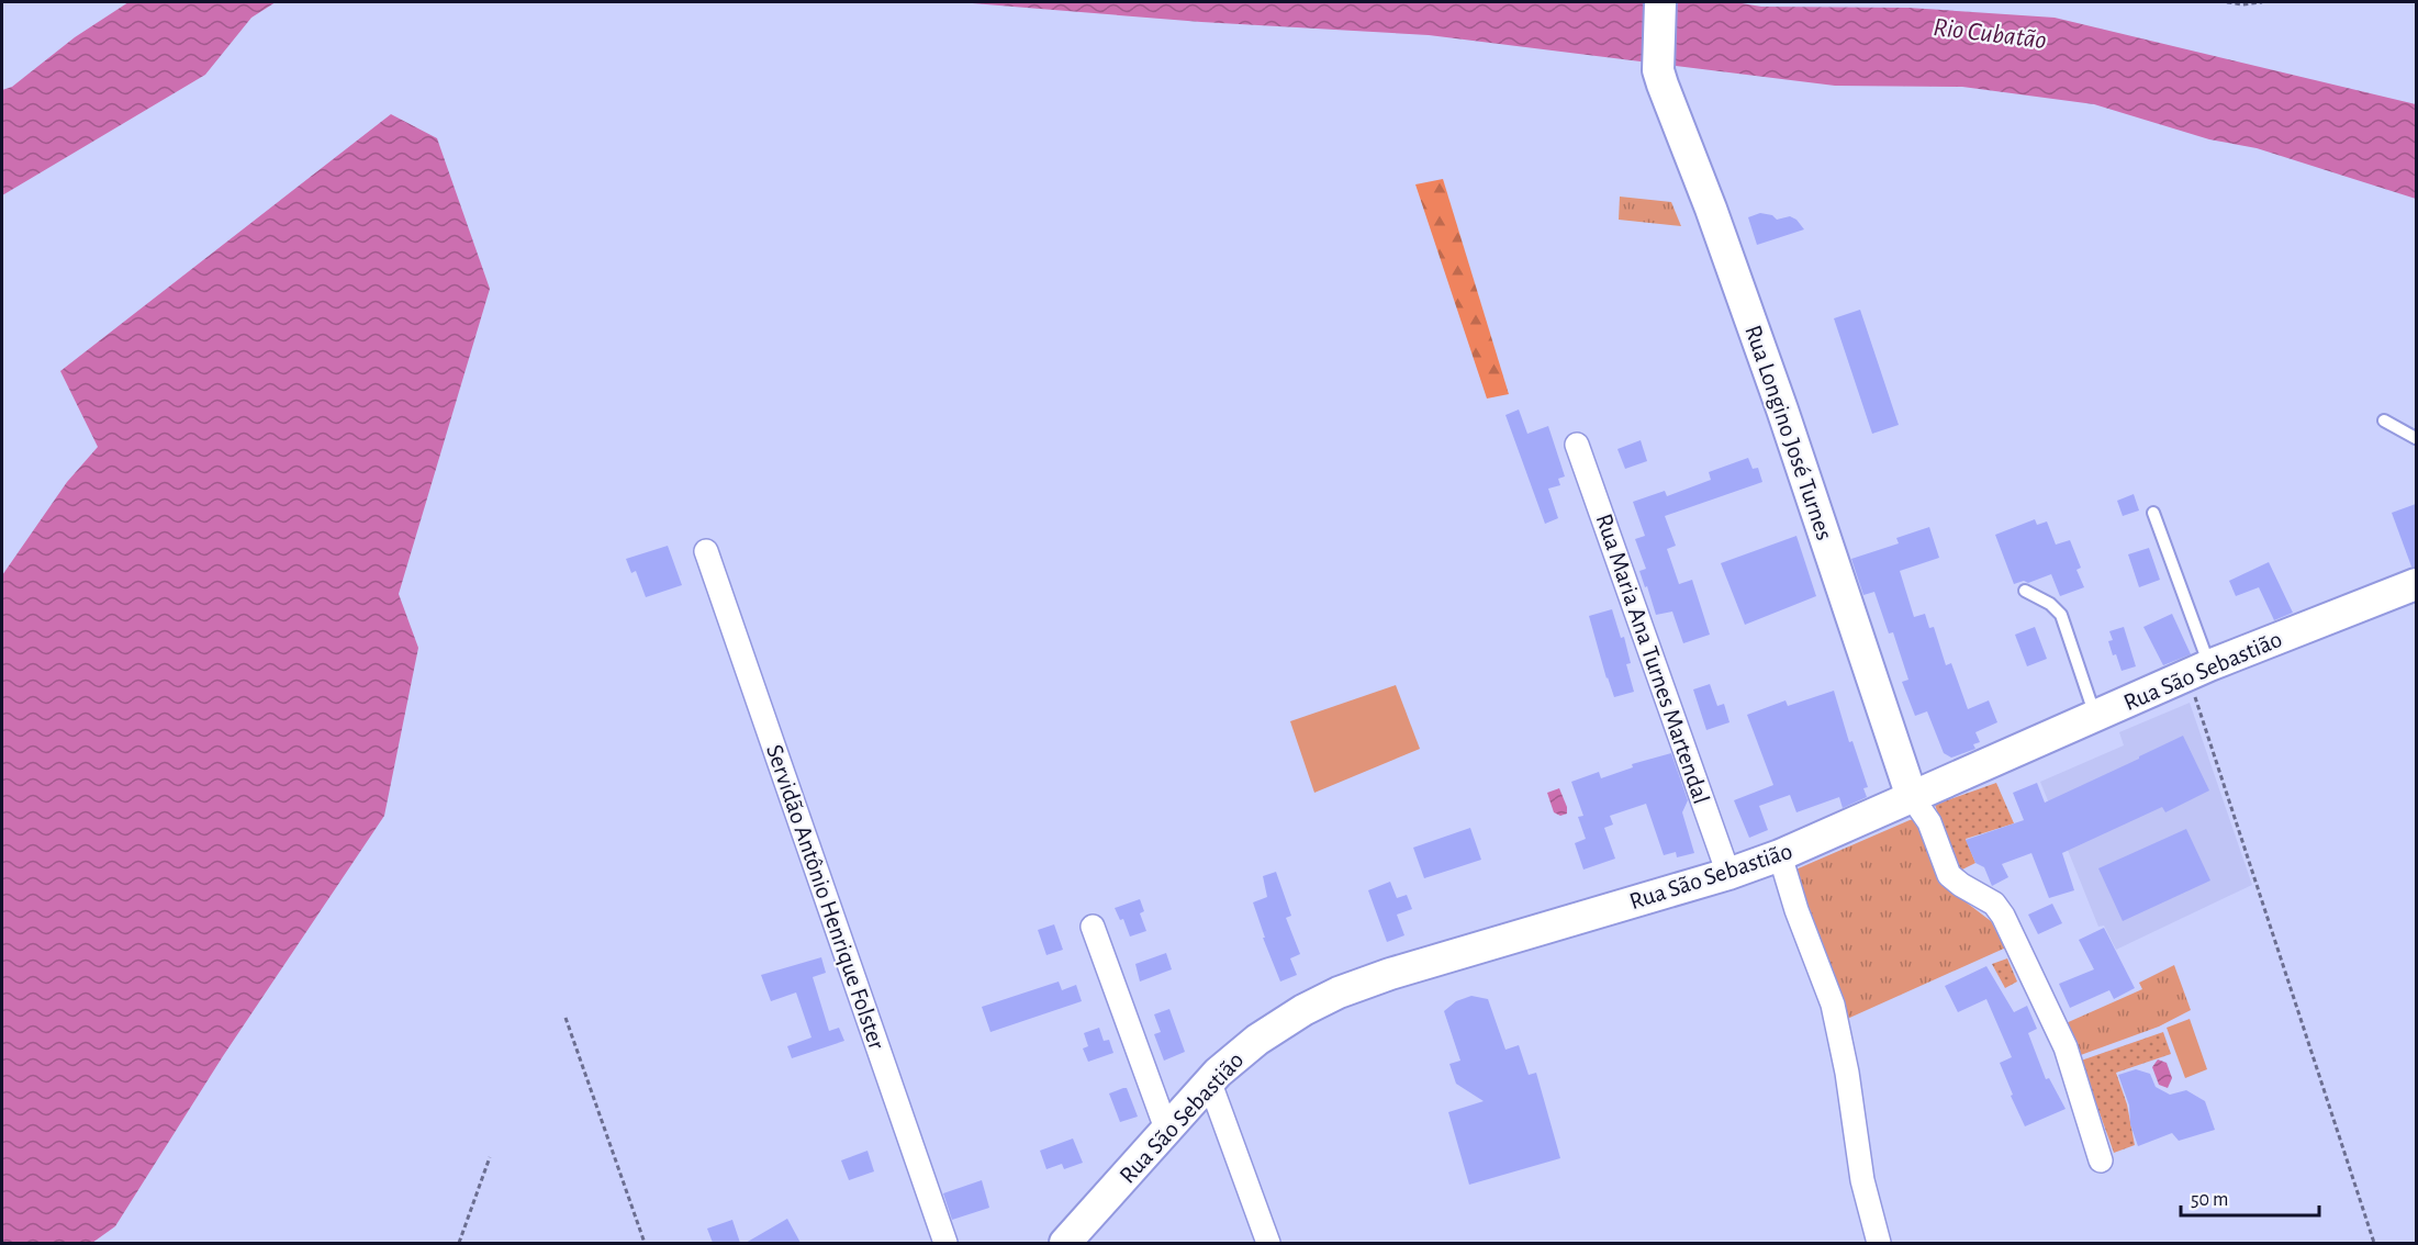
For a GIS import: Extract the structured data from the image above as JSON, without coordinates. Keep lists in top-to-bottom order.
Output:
{
  "streets": {
    "main road": ["Rua Longino José Turnes", "Rua São Sebastião"],
    "street": ["Rua Maria Ana Turnes Martendal", "Servidão Antônio Henrique Folster"]
  },
  "crossings": [
    ["Rua Longino José Turnes", "Rua São Sebastião"],
    ["Rua Maria Ana Turnes Martendal", "Rua São Sebastião"]
  ],
  "water": ["Rio Cubatão"],
  "scale_bar": "50 m"
}
